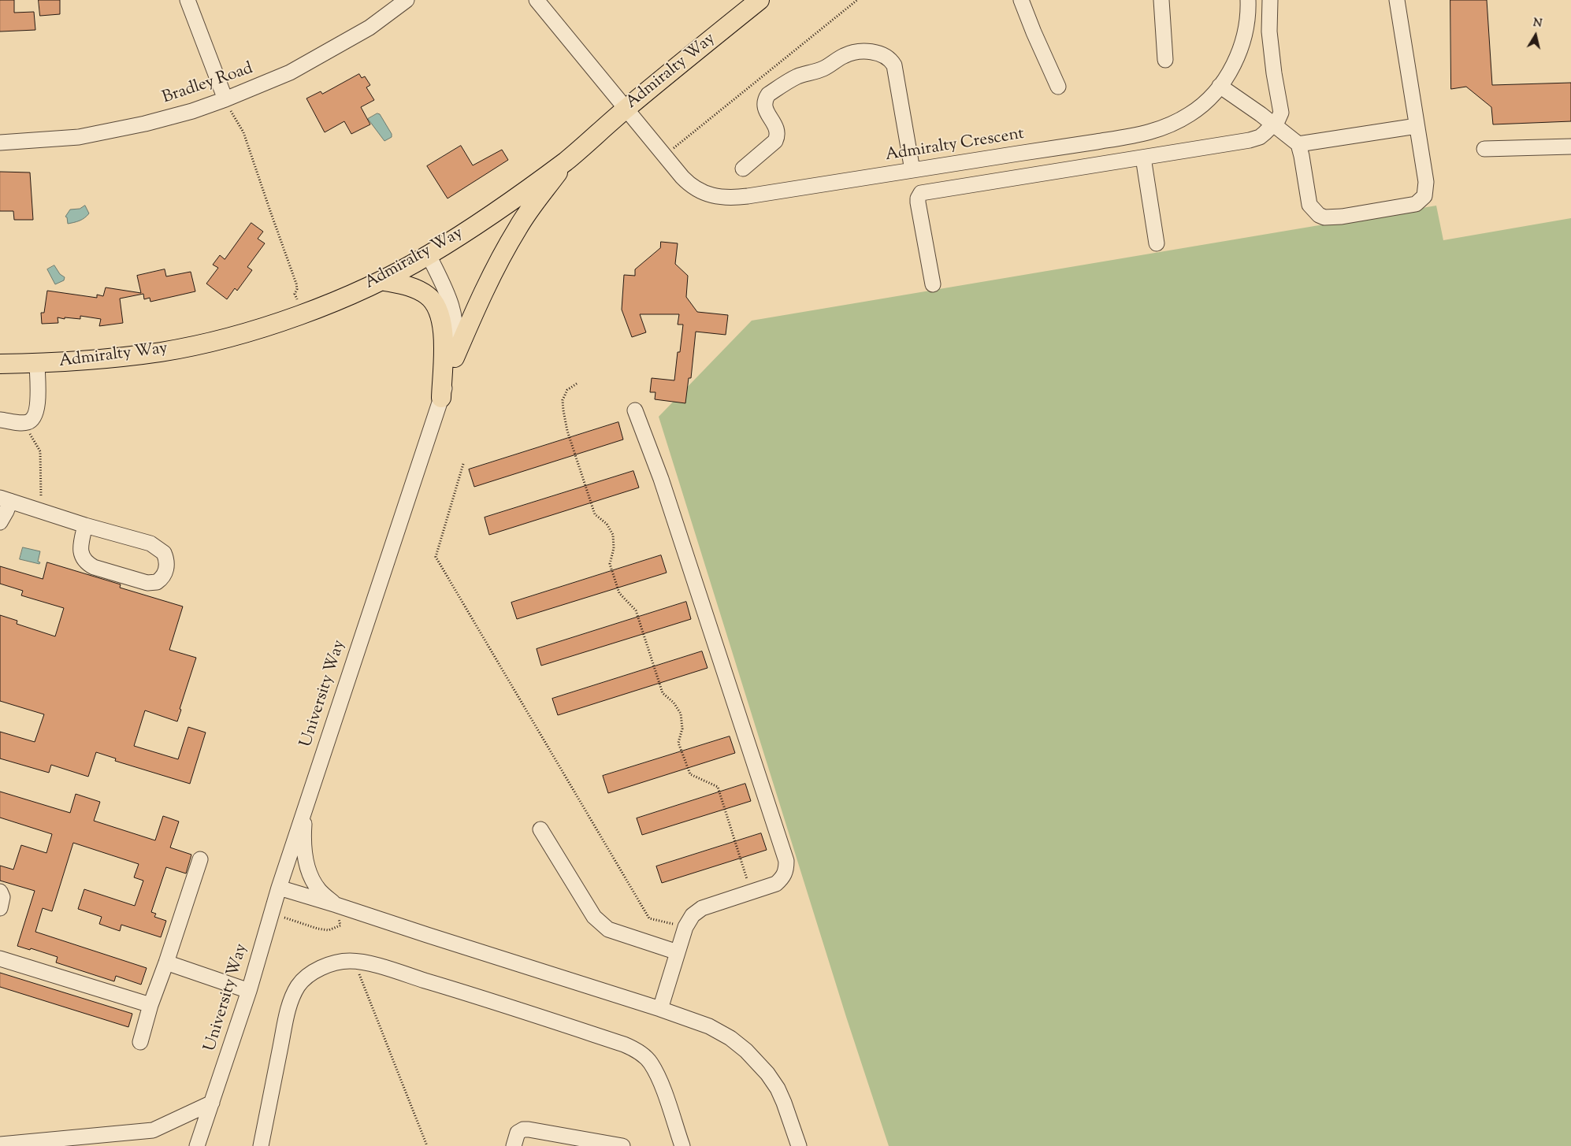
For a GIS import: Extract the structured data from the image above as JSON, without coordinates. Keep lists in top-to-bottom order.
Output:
{
  "streets": {
    "main road": ["Admiralty Way"],
    "street": ["Bradley Road", "Admiralty Crescent", "University Way"]
  },
  "crossings": [
    ["Admiralty Way", "Admiralty Crescent"],
    ["Admiralty Way", "University Way"]
  ],
  "north": "top"
}
